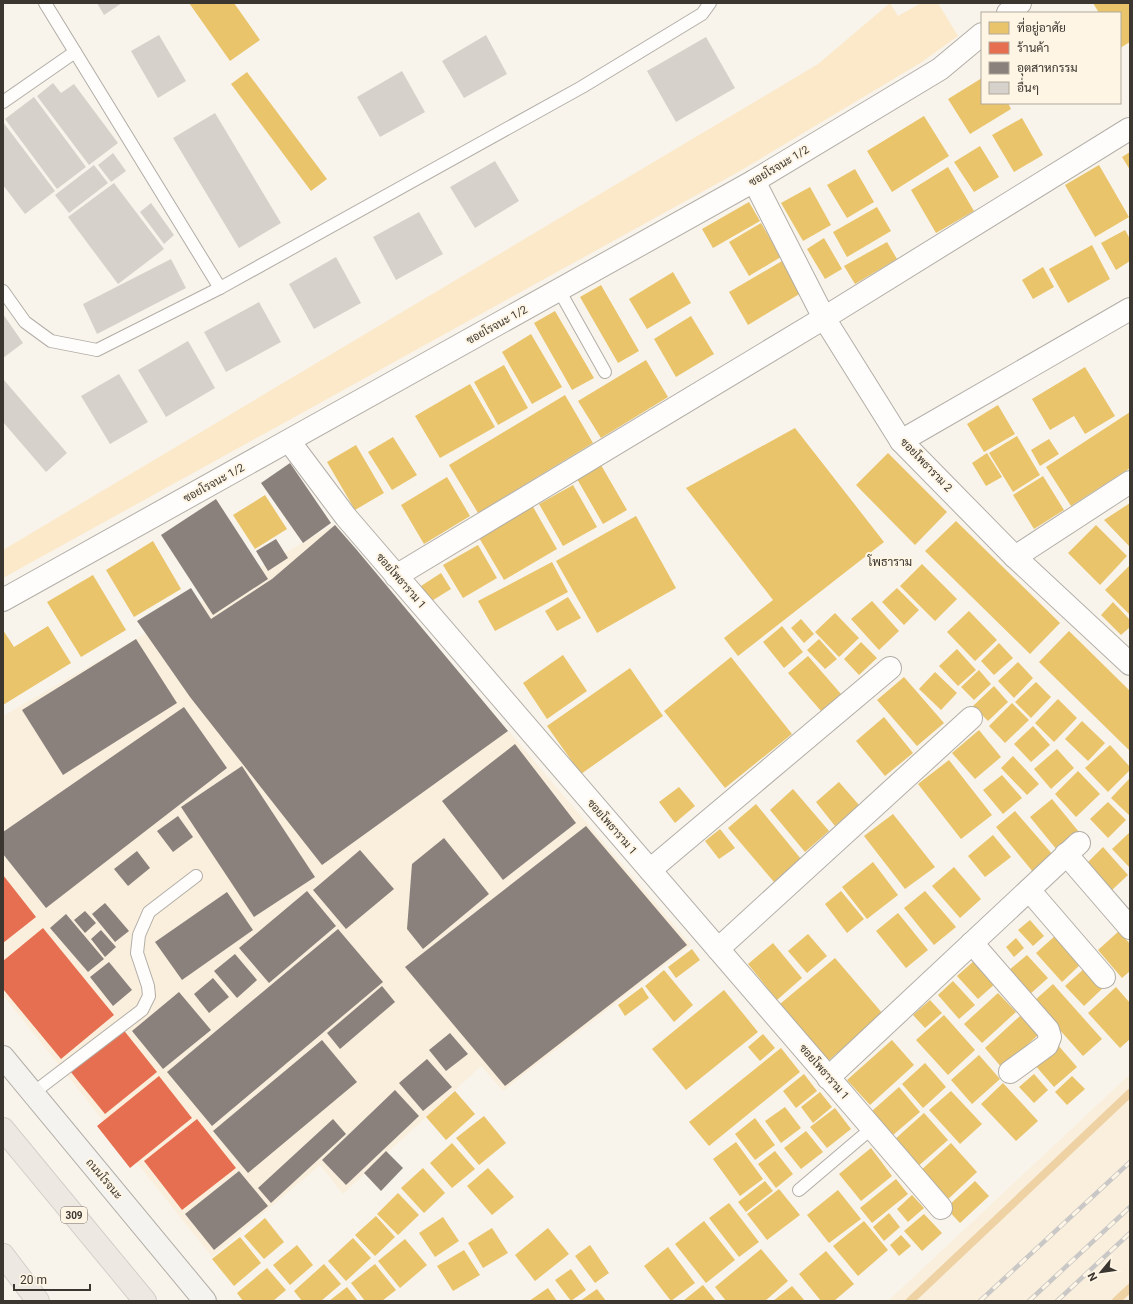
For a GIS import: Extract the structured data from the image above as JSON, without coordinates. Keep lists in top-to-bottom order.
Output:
{
  "streets": {
    "main road": ["ถนนโรจนะ", "309"],
    "street": ["ซอยโรจนะ 1/2", "ซอยโพธาราม 2", "ซอยโพธาราม 1"]
  },
  "crossings": [
    ["ซอยโรจนะ 1/2", "ซอยโพธาราม 2"],
    ["ซอยโรจนะ 1/2", "ซอยโพธาราม 1"]
  ],
  "districts": ["โพธาราม"],
  "legend": [
    "ที่อยู่อาศัย",
    "ร้านค้า",
    "อุตสาหกรรม",
    "อื่นๆ"
  ],
  "scale_bar": "20 m",
  "north": "bottom left"
}
